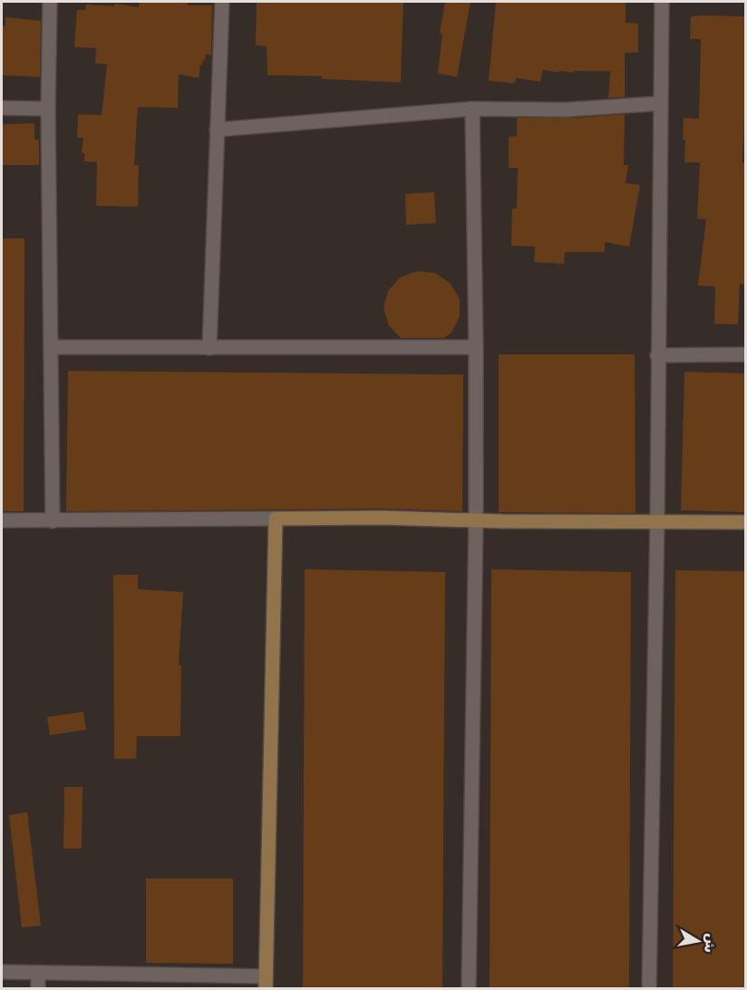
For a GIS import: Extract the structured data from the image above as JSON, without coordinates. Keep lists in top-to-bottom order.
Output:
{
  "north": "right"
}
